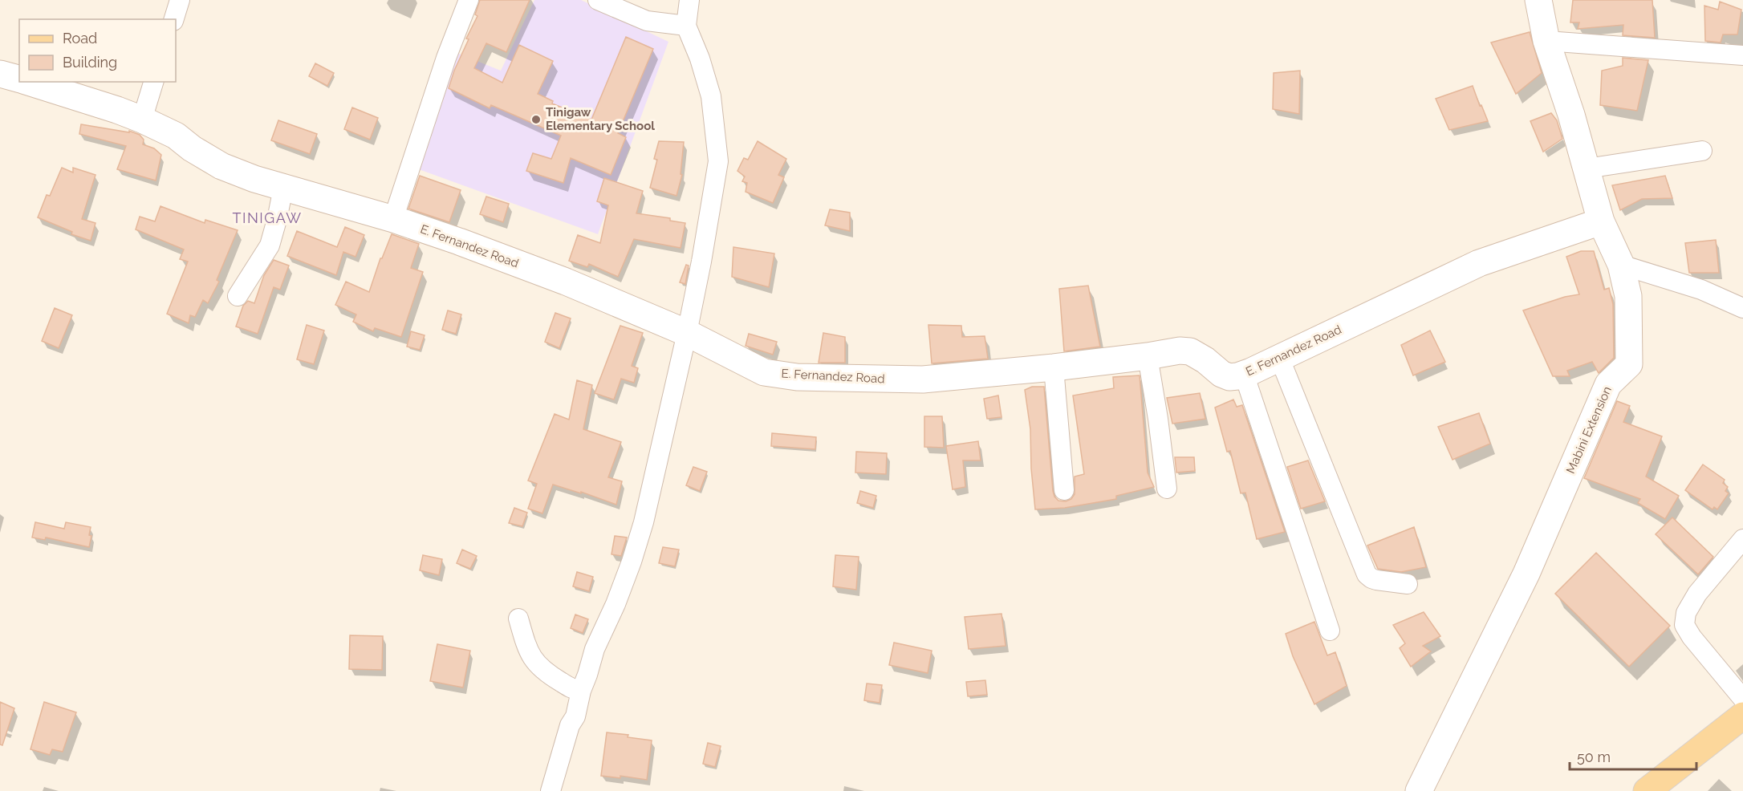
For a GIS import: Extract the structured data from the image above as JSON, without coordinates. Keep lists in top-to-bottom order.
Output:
{
  "streets": {
    "street": ["E. Fernandez Road", "Mabini Extension"]
  },
  "crossings": [
    ["E. Fernandez Road", "Mabini Extension"]
  ],
  "districts": ["TINIGAW"],
  "places": ["Tinigaw Elementary School"],
  "legend": ["Road", "Building"],
  "scale_bar": "50 m"
}
